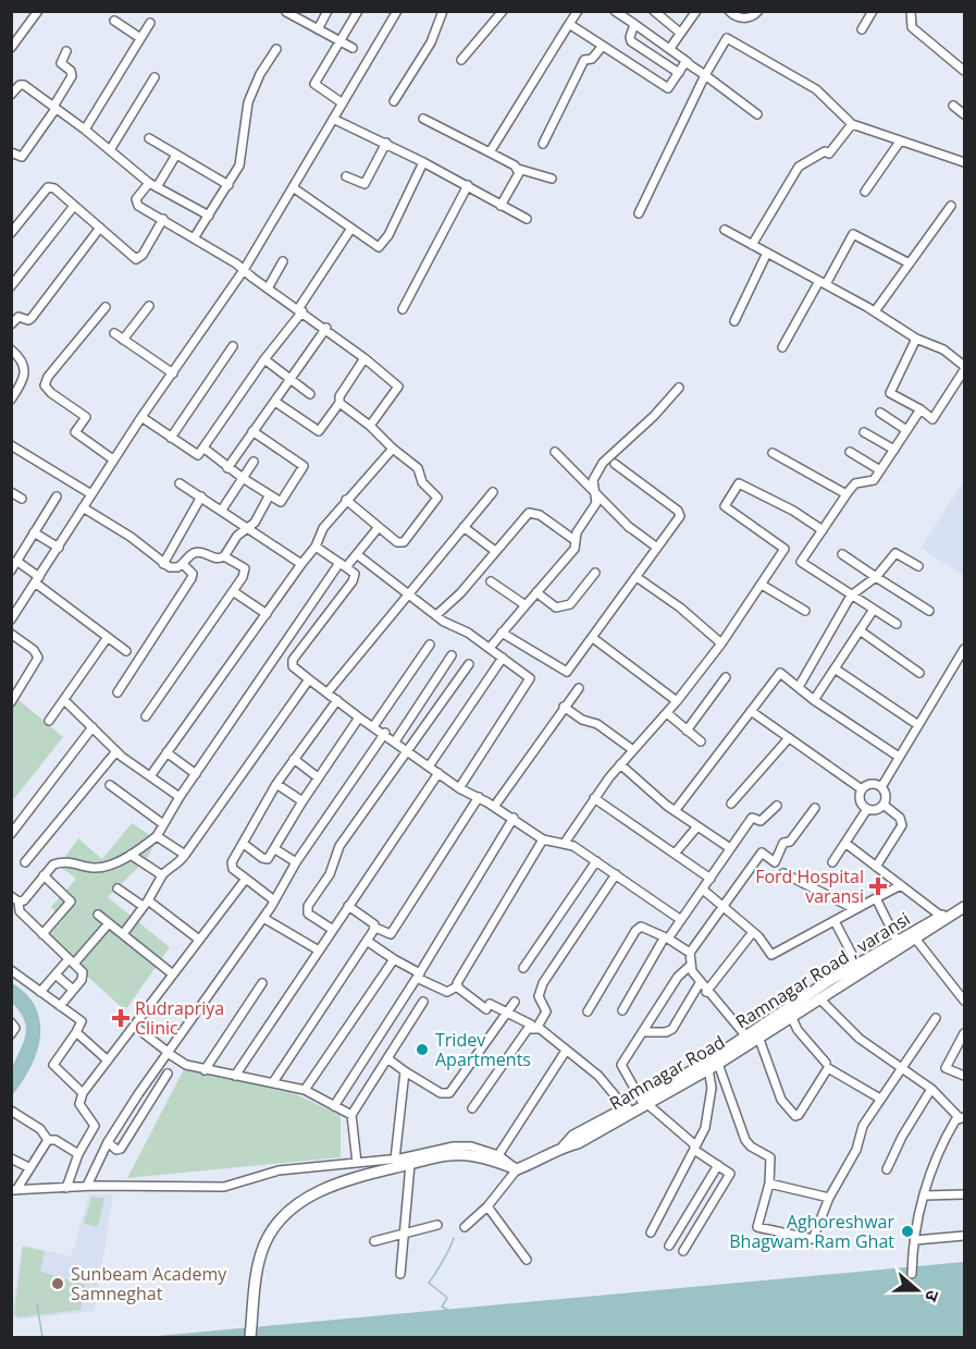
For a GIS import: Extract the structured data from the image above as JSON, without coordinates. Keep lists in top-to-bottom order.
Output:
{
  "streets": {
    "main road": ["Ramnagar Road , varansi", "Ramnagar Road"]
  },
  "crossings": [
    ["Ramnagar Road , varansi", "Ramnagar Road"]
  ],
  "places": {
    "health": ["Ford Hospital varansi", "Rudrapriya Clinic"],
    "other": ["Tridev Apartments", "Aghoreshwar Bhagwam Ram Ghat", "Sunbeam Academy Samneghat"]
  },
  "north": "right"
}
